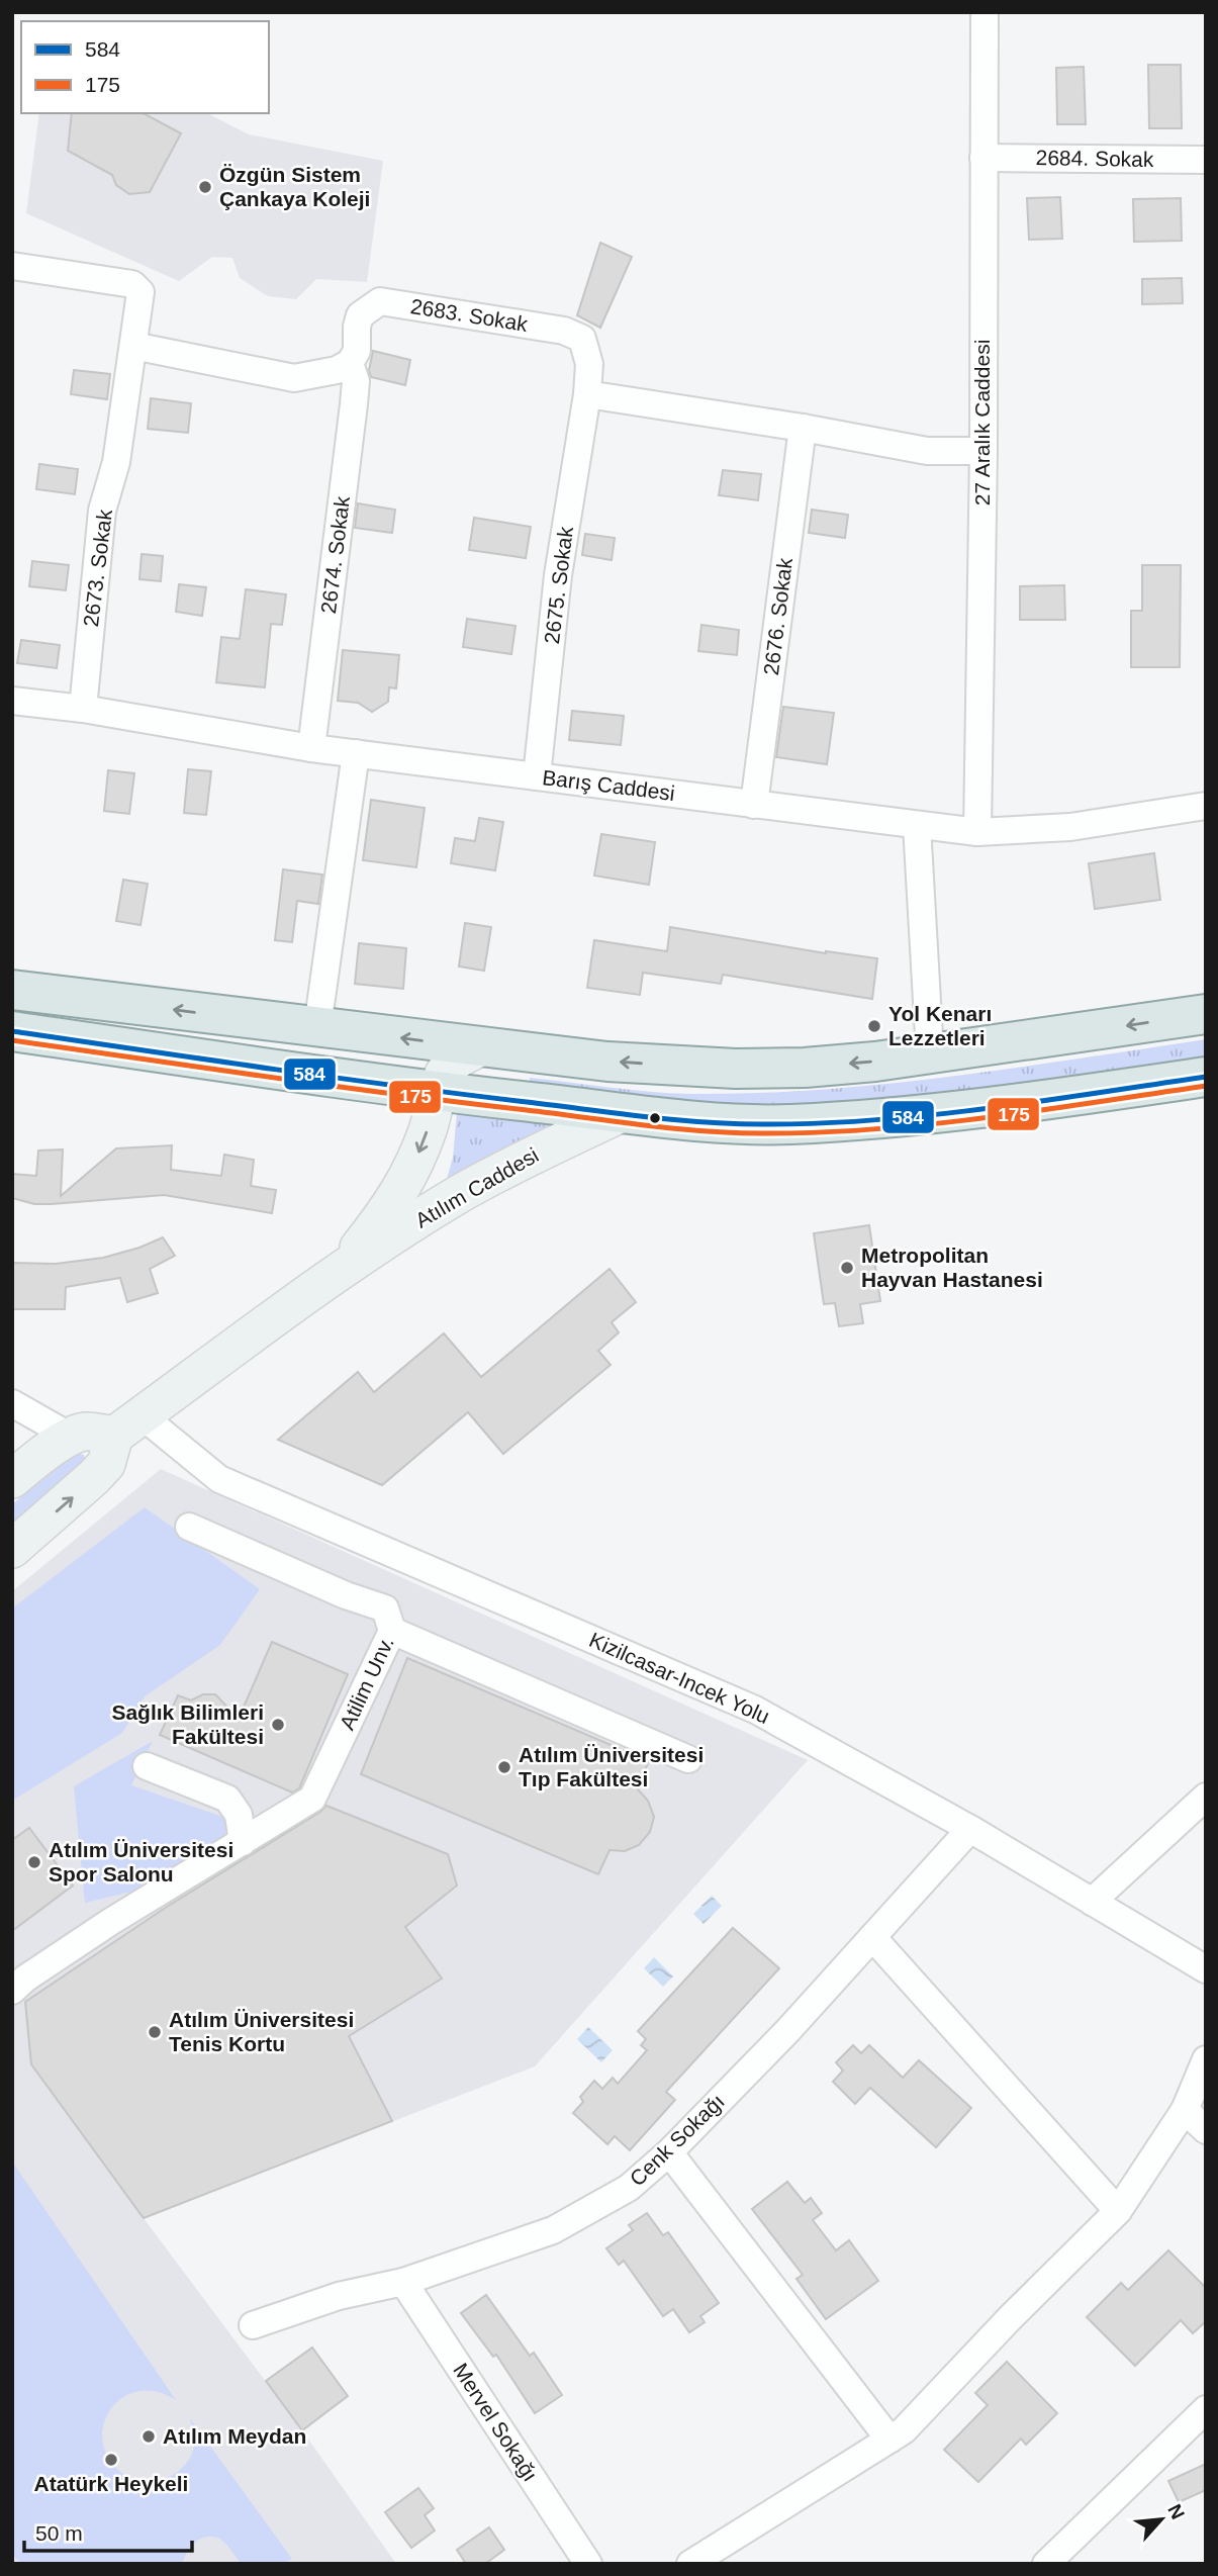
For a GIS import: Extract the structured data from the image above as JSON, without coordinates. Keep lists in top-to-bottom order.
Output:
{
  "streets": {
    "street": [
      "2684. Sokak",
      "2683. Sokak",
      "27 Aralık Caddesi",
      "2674. Sokak",
      "2673. Sokak",
      "2675. Sokak",
      "2676. Sokak",
      "Barış Caddesi",
      "Atılım Caddesi",
      "Kizilcasar-Incek Yolu",
      "Atilim Unv.",
      "Cenk Sokağı",
      "Mervel Sokağı"
    ]
  },
  "crossings": [
    ["2684. Sokak", "27 Aralık Caddesi"],
    ["2683. Sokak", "2674. Sokak"],
    ["2683. Sokak", "2675. Sokak"],
    ["27 Aralık Caddesi", "Barış Caddesi"],
    ["2674. Sokak", "Barış Caddesi"],
    ["2673. Sokak", "Barış Caddesi"],
    ["2675. Sokak", "Barış Caddesi"],
    ["2676. Sokak", "Barış Caddesi"],
    ["Atılım Caddesi", "Kizilcasar-Incek Yolu"],
    ["Kizilcasar-Incek Yolu", "Cenk Sokağı"],
    ["Cenk Sokağı", "Mervel Sokağı"]
  ],
  "places": [
    "Özgün Sistem Çankaya Koleji",
    "Yol Kenarı Lezzetleri",
    "Metropolitan Hayvan Hastanesi",
    "Sağlık Bilimleri Fakültesi",
    "Atılım Üniversitesi Tıp Fakültesi",
    "Atılım Üniversitesi Spor Salonu",
    "Atılım Üniversitesi Tenis Kortu",
    "Atılım Meydan",
    "Atatürk Heykeli"
  ],
  "lines": ["transit line 584", "transit line 175"],
  "legend": ["584", "175"],
  "scale_bar": "50 m",
  "north": "top right"
}
